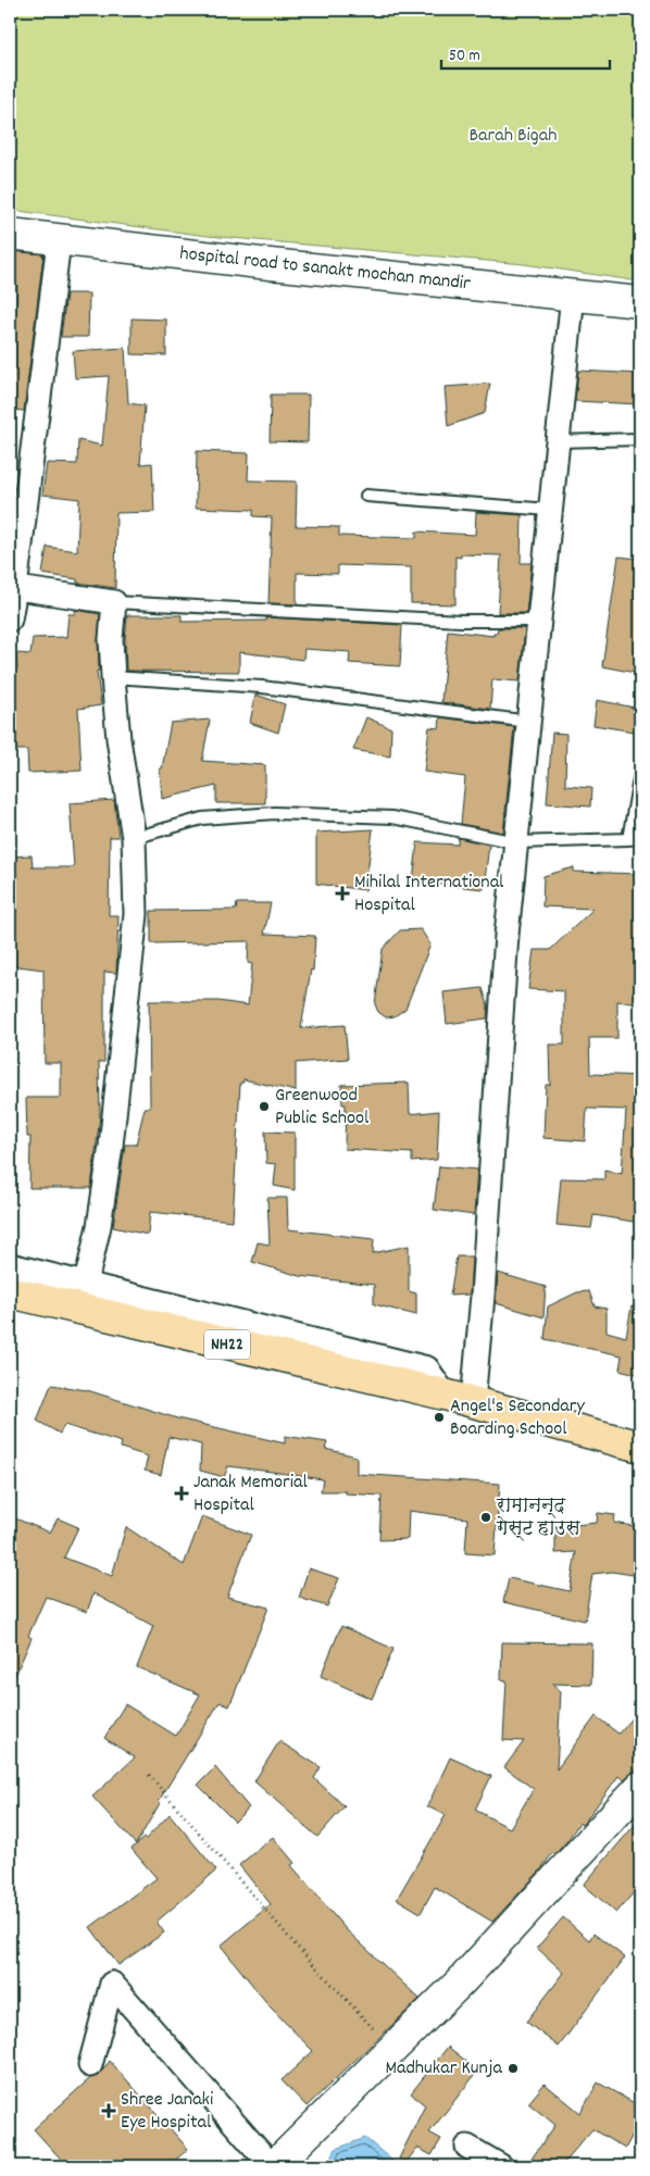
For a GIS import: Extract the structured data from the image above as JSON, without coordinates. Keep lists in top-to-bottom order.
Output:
{
  "streets": {
    "highway": ["NH22"],
    "street": ["hospital road to sanakt mochan mandir"]
  },
  "parks": ["Barah Bigah"],
  "places": {
    "health": ["Mihilal International Hospital", "Janak Memorial Hospital", "Shree Janaki Eye Hospital"],
    "other": [
      "Greenwood Public School",
      "Angel's Secondary Boarding School",
      "रामानन्द गेस्ट हाउस",
      "Madhukar Kunja"
    ]
  },
  "scale_bar": "50 m"
}
